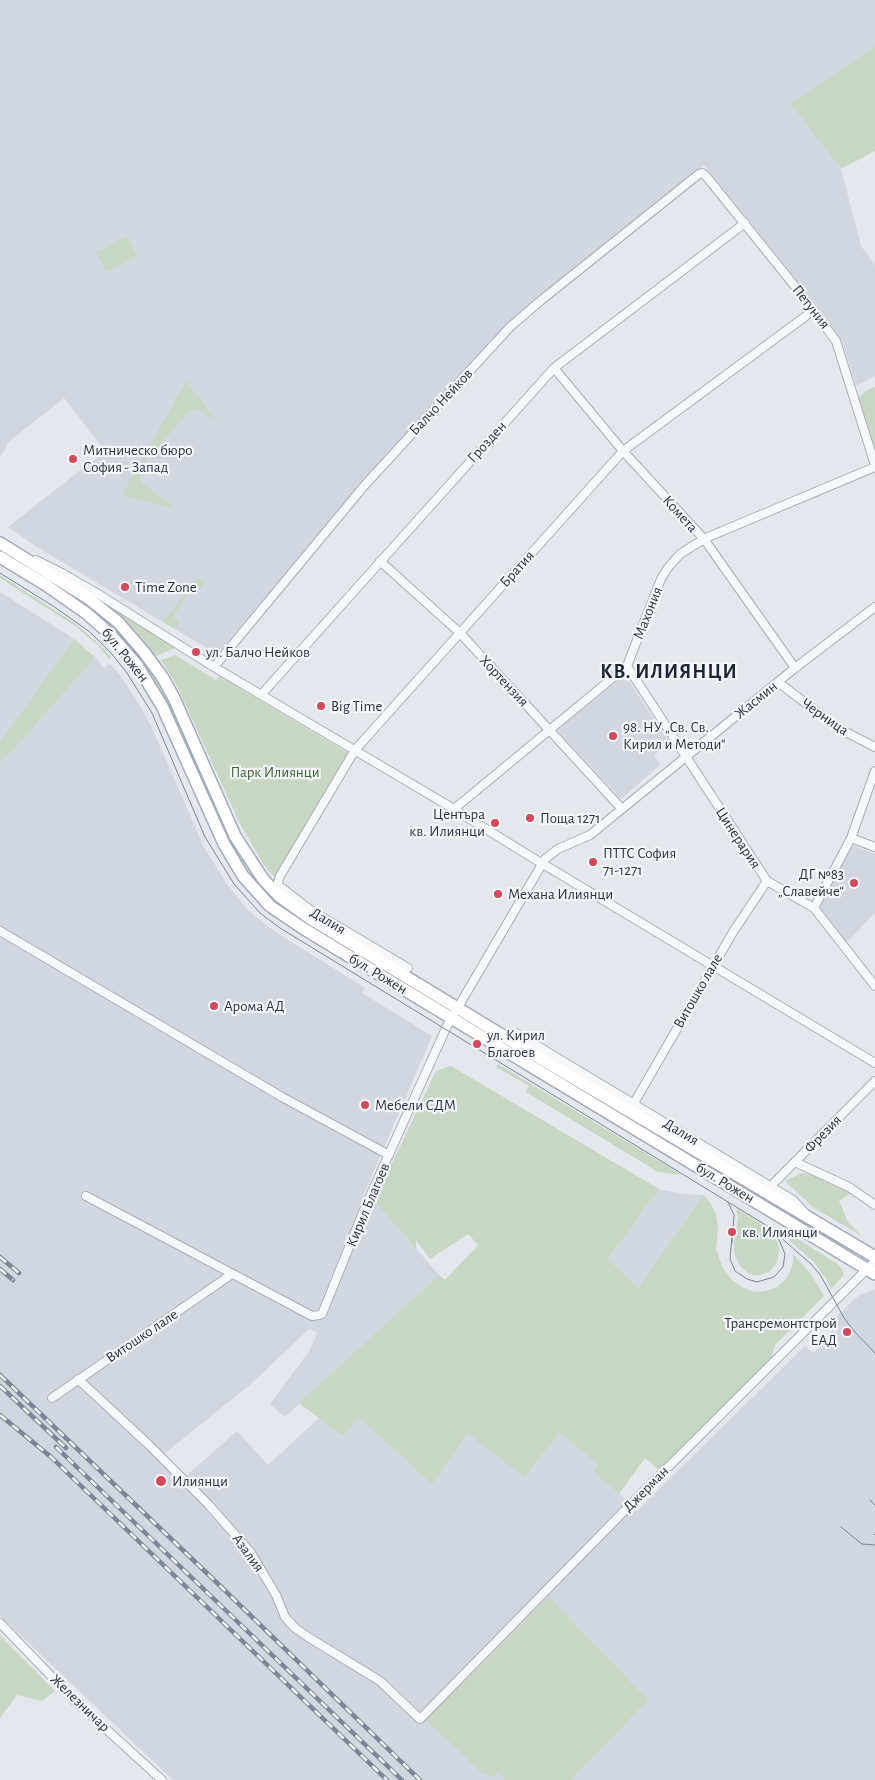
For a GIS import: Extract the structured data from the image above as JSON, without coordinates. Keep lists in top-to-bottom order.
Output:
{
  "streets": {
    "main road": ["бул. Рожен"],
    "street": [
      "Петуния",
      "Балчо Нейков",
      "Грозден",
      "Комета",
      "Братия",
      "Махония",
      "Хортензия",
      "Жасмин",
      "Черница",
      "Цинерария",
      "Далия",
      "Витошко лале",
      "Фрезия",
      "Кирил Благоев",
      "Джерман",
      "Азалия",
      "Железничар"
    ]
  },
  "crossings": [
    ["Петуния", "Балчо Нейков"],
    ["Петуния", "Грозден"],
    ["Петуния", "Братия"],
    ["Петуния", "Махония"],
    ["Балчо Нейков", "бул. Рожен"],
    ["Грозден", "Комета"],
    ["Грозден", "бул. Рожен"],
    ["Грозден", "Хортензия"],
    ["Комета", "Братия"],
    ["Комета", "Махония"],
    ["Комета", "Жасмин"],
    ["Братия", "бул. Рожен"],
    ["Братия", "Хортензия"],
    ["Братия", "Далия"],
    ["Махония", "бул. Рожен"],
    ["Махония", "Хортензия"],
    ["Махония", "Цинерария"],
    ["бул. Рожен", "Жасмин"],
    ["бул. Рожен", "Далия"],
    ["бул. Рожен", "Витошко лале"],
    ["бул. Рожен", "Кирил Благоев"],
    ["бул. Рожен", "Джерман"],
    ["Хортензия", "Жасмин"],
    ["Жасмин", "Черница"],
    ["Жасмин", "Цинерария"],
    ["Жасмин", "Кирил Благоев"],
    ["Цинерария", "Витошко лале"],
    ["Далия", "Витошко лале"],
    ["Далия", "Фрезия"],
    ["Витошко лале", "Кирил Благоев"],
    ["Витошко лале", "Азалия"],
    ["Джерман", "Азалия"]
  ],
  "districts": ["КВ. ИЛИЯНЦИ"],
  "parks": ["Парк Илиянци"],
  "places": [
    "Митническо бюро София - Запад",
    "Time Zone",
    "ул. Балчо Нейков",
    "Big Time",
    "98. НУ „Св. Св. Кирил и Методи“",
    "Поща 1271",
    "Центъра кв. Илиянци",
    "ПТТС София 71-1271",
    "ДГ №83 „Славейче“",
    "Механа Илиянци",
    "Арома АД",
    "ул. Кирил Благоев",
    "Мебели СДМ",
    "кв. Илиянци",
    "Трансремонтстрой ЕАД",
    "Илиянци"
  ]
}
